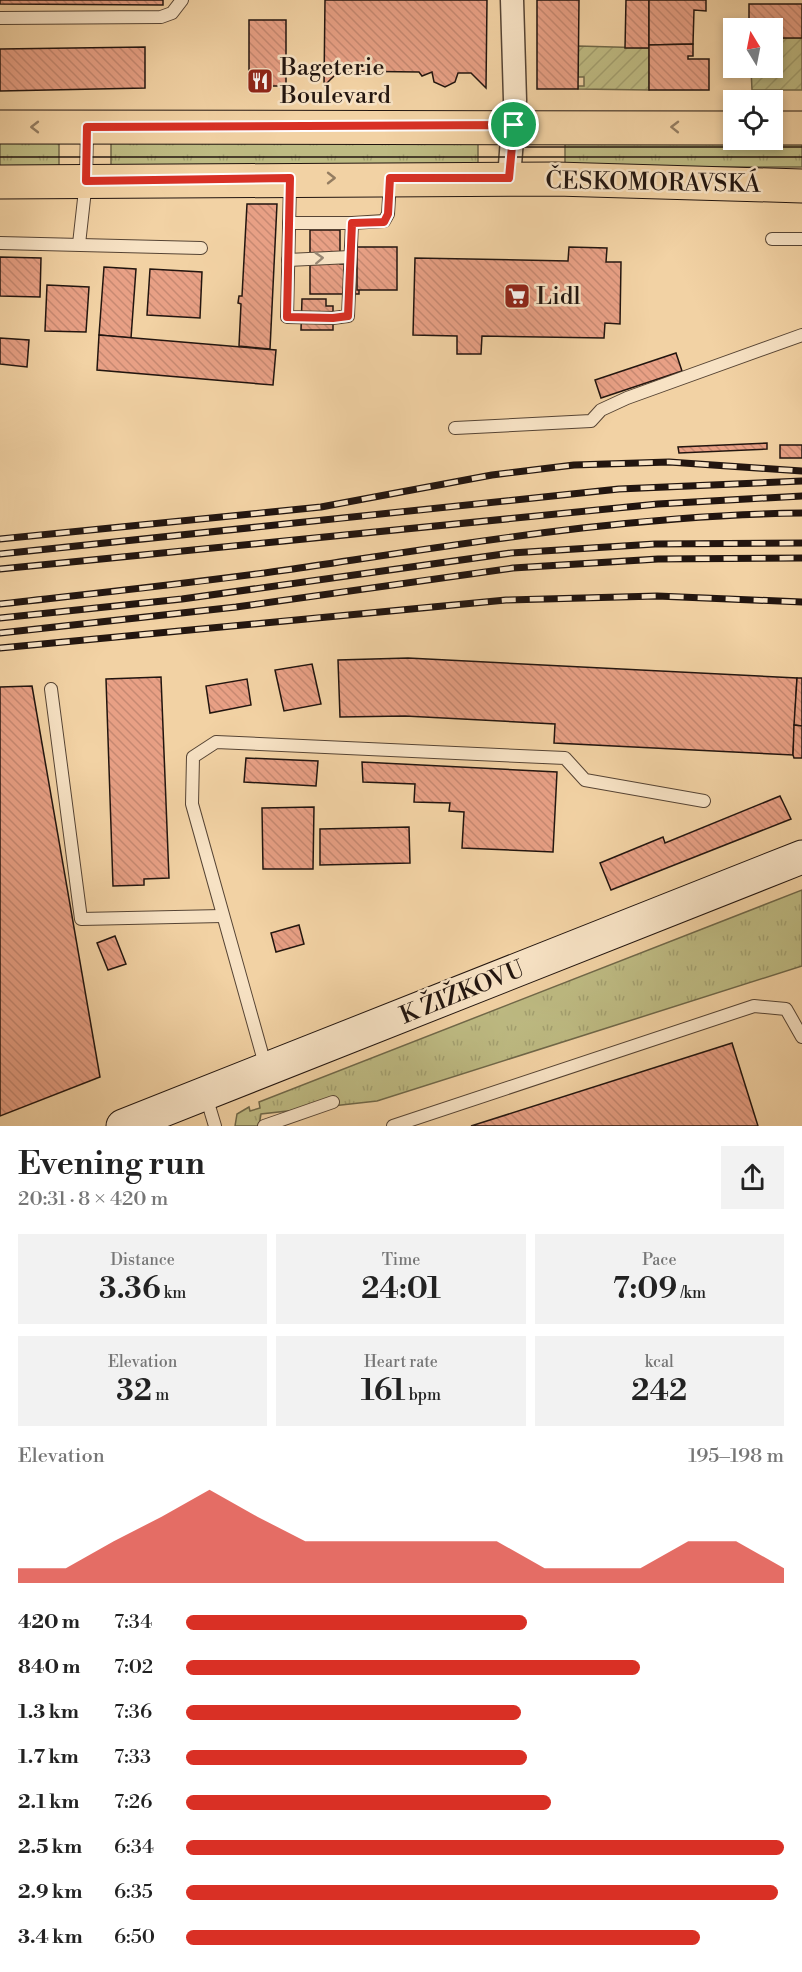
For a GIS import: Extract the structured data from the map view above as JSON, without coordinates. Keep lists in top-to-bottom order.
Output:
{
  "streets": {
    "main road": ["ČESKOMORAVSKÁ", "K ŽIŽKOVU"]
  },
  "places": {
    "restaurant": ["Bageterie Boulevard"],
    "supermarket": ["Lidl"]
  },
  "north": "top",
  "page": {
    "heading": ["Evening run", "20:31 · 8 × 420 m"],
    "stats": [
      ["Distance", "3.36 km"],
      ["Time", "24:01"],
      ["Pace", "7:09 /km"],
      ["Elevation", "32 m"],
      ["Heart rate", "161 bpm"],
      ["kcal", "242"]
    ],
    "chart": ["Elevation", "195–198 m"],
    "list": [
      {
        "name": "420 m",
        "note": "7:34"
      },
      {
        "name": "840 m",
        "note": "7:02"
      },
      {
        "name": "1.3 km",
        "note": "7:36"
      },
      {
        "name": "1.7 km",
        "note": "7:33"
      },
      {
        "name": "2.1 km",
        "note": "7:26"
      },
      {
        "name": "2.5 km",
        "note": "6:34"
      },
      {
        "name": "2.9 km",
        "note": "6:35"
      },
      {
        "name": "3.4 km",
        "note": "6:50"
      }
    ]
  }
}
